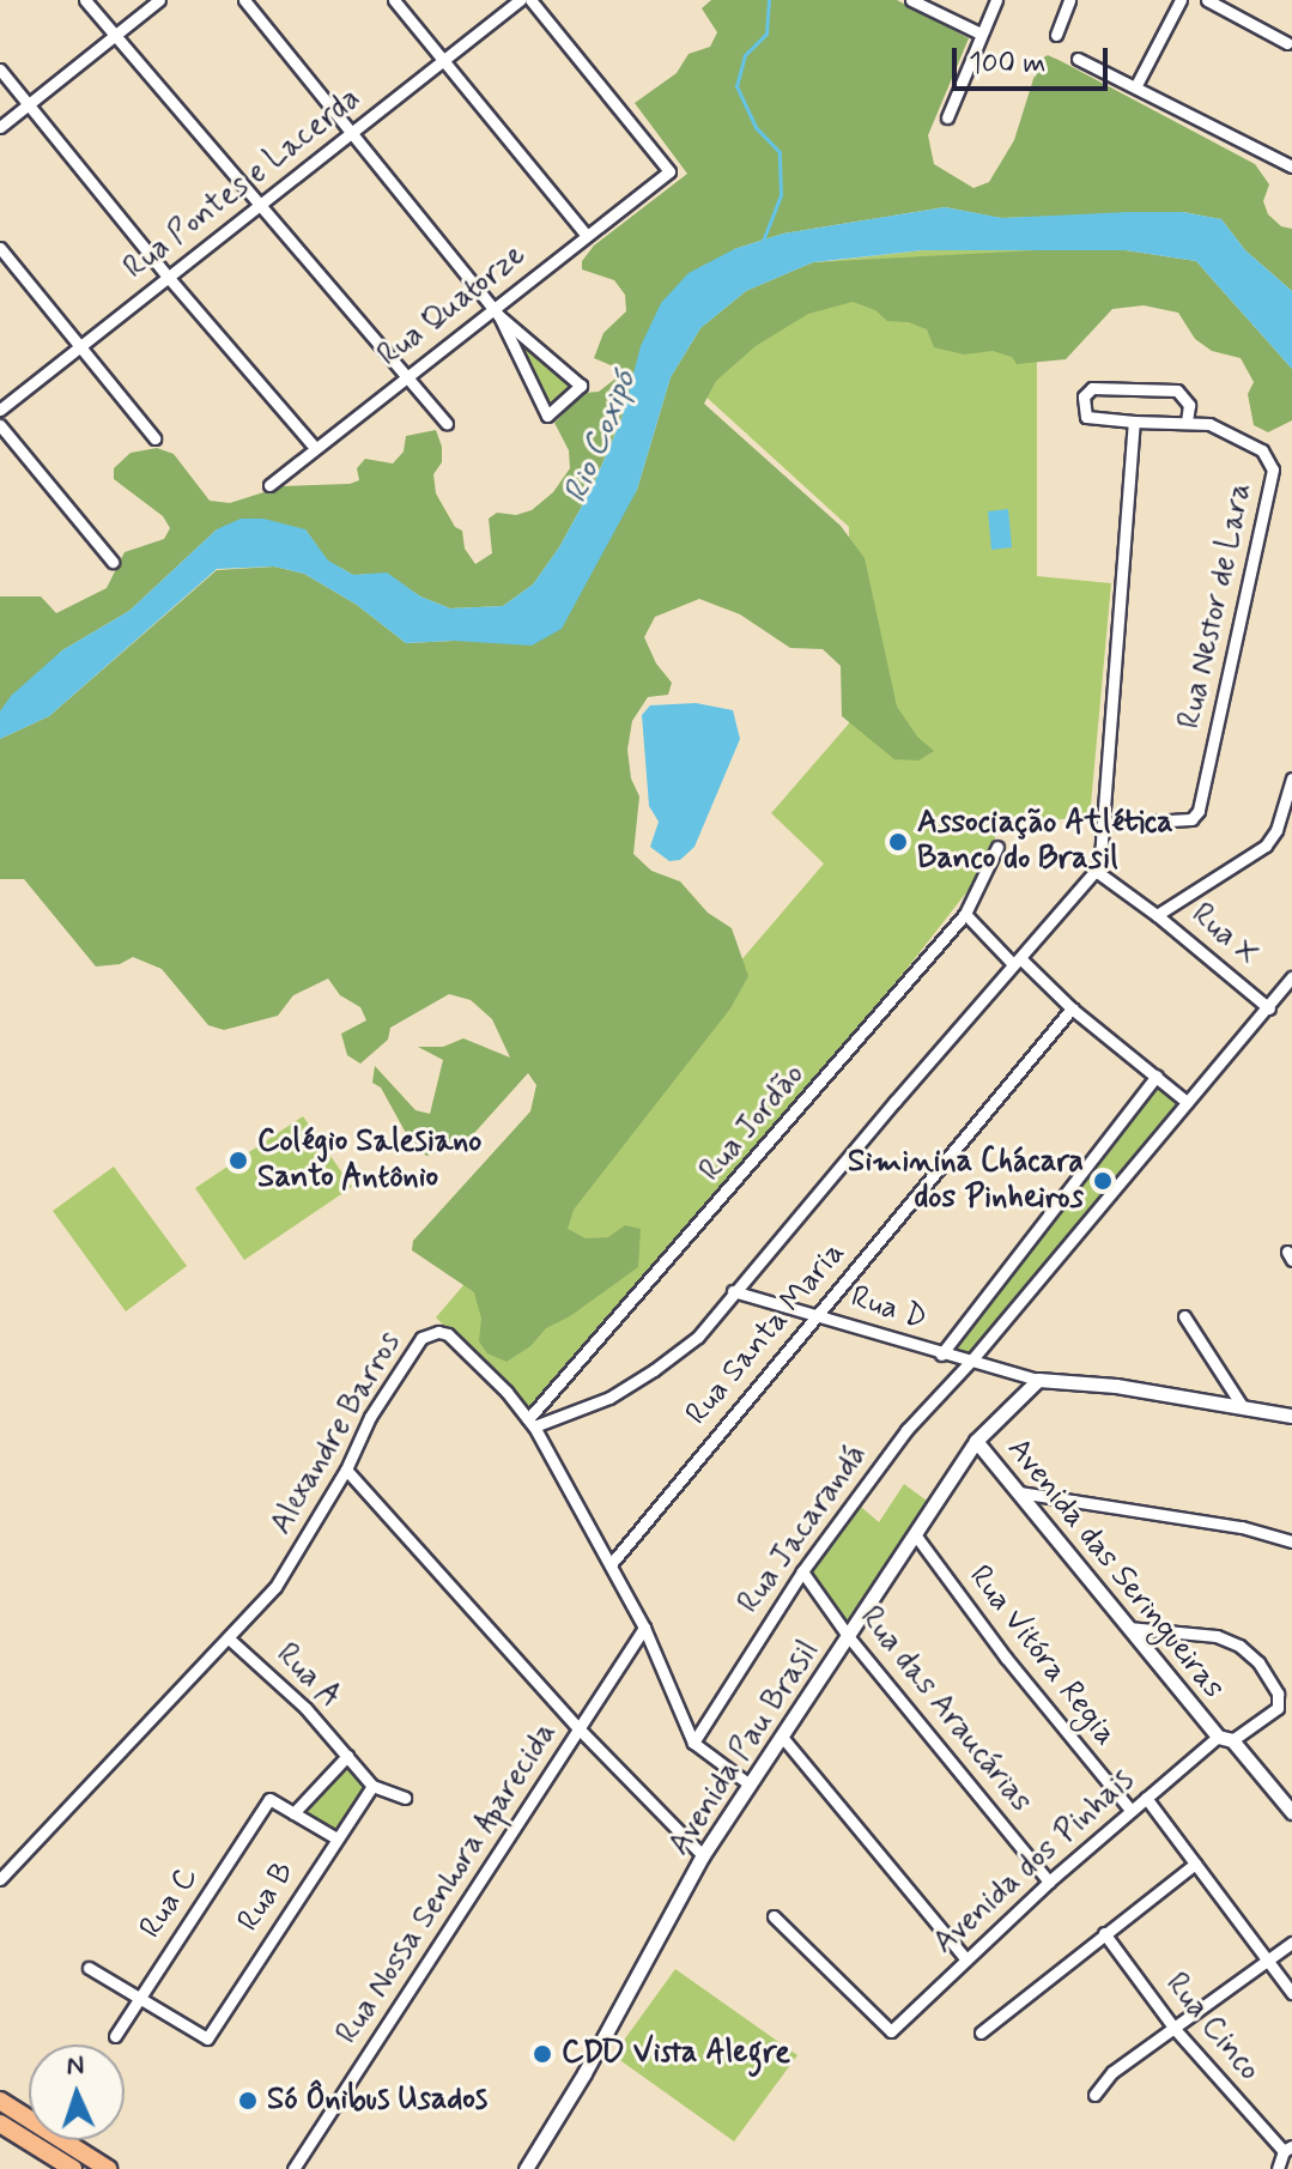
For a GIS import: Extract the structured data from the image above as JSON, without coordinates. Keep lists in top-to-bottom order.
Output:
{
  "streets": {
    "street": [
      "Rua Pontes e Lacerda",
      "Rua Quatorze",
      "Rua Nestor de Lara",
      "Rua X",
      "Rua Jordão",
      "Rua D",
      "Rua Santa Maria",
      "Alexandre Barros",
      "Rua Jacarandá",
      "Avenida das Seringueiras",
      "Rua Vitóra Regia",
      "Rua A",
      "Rua das Araucárias",
      "Avenida Pau Brasil",
      "Avenida dos Pinhais",
      "Rua Nossa Senhora Aparecida",
      "Rua B",
      "Rua C",
      "Rua Cinco"
    ]
  },
  "crossings": [
    ["Rua X", "Rua Jacarandá"],
    ["Rua Jordão", "Alexandre Barros"],
    ["Rua D", "Rua Santa Maria"],
    ["Rua D", "Rua Jacarandá"],
    ["Rua D", "Avenida Pau Brasil"],
    ["Alexandre Barros", "Rua A"],
    ["Rua Jacarandá", "Rua das Araucárias"],
    ["Avenida das Seringueiras", "Avenida Pau Brasil"],
    ["Avenida das Seringueiras", "Avenida dos Pinhais"],
    ["Rua Vitóra Regia", "Avenida Pau Brasil"],
    ["Rua Vitóra Regia", "Avenida dos Pinhais"],
    ["Rua A", "Rua B"],
    ["Rua A", "Rua C"],
    ["Rua das Araucárias", "Avenida Pau Brasil"],
    ["Rua das Araucárias", "Avenida dos Pinhais"],
    ["Rua B", "Rua C"]
  ],
  "water": ["Rio Coxipó"],
  "places": [
    "Associação Atlética Banco do Brasil",
    "Colégio Salesiano Santo Antônio",
    "Siminina Chácara dos Pinheiros",
    "CDD Vista Alegre",
    "Só Ônibus Usados"
  ],
  "scale_bar": "100 m",
  "north": "top"
}
